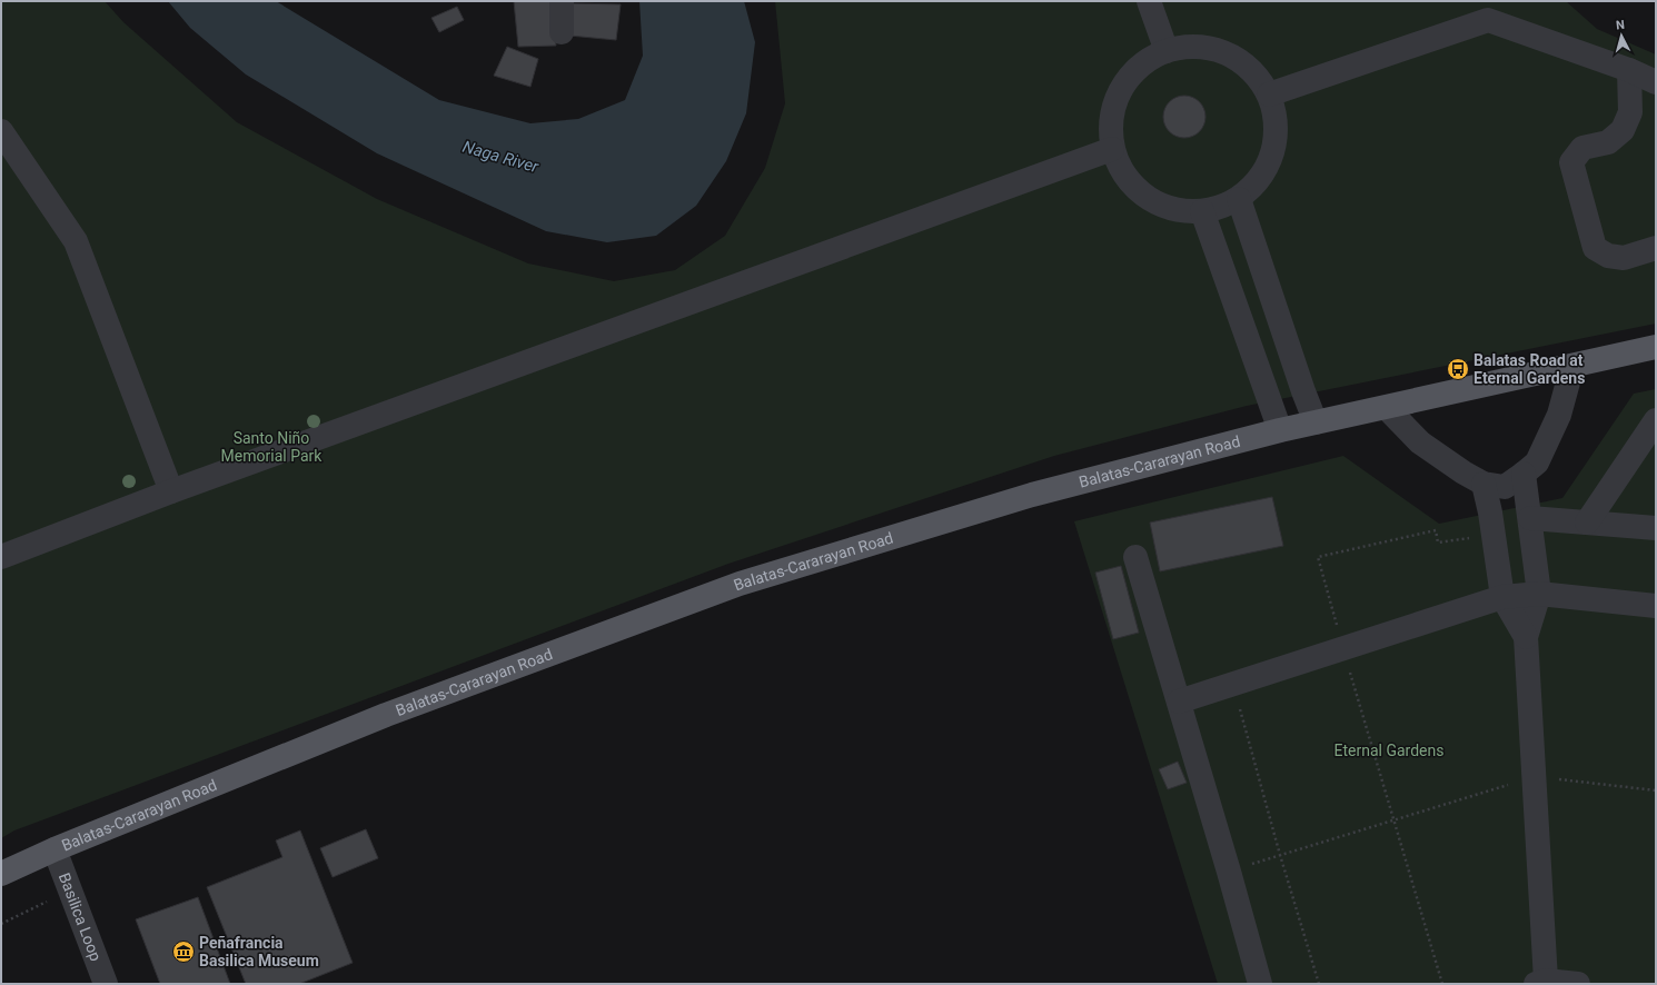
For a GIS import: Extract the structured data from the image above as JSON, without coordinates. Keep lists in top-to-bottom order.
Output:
{
  "streets": {
    "main road": ["Balatas-Cararayan Road"],
    "street": ["Basilica Loop"]
  },
  "crossings": [
    ["Balatas-Cararayan Road", "Basilica Loop"]
  ],
  "water": ["Naga River"],
  "parks": ["Santo Niño Memorial Park", "Eternal Gardens"],
  "places": {
    "bus stop": ["Balatas Road at Eternal Gardens"],
    "museum": ["Peñafrancia Basilica Museum"]
  },
  "north": "top"
}
